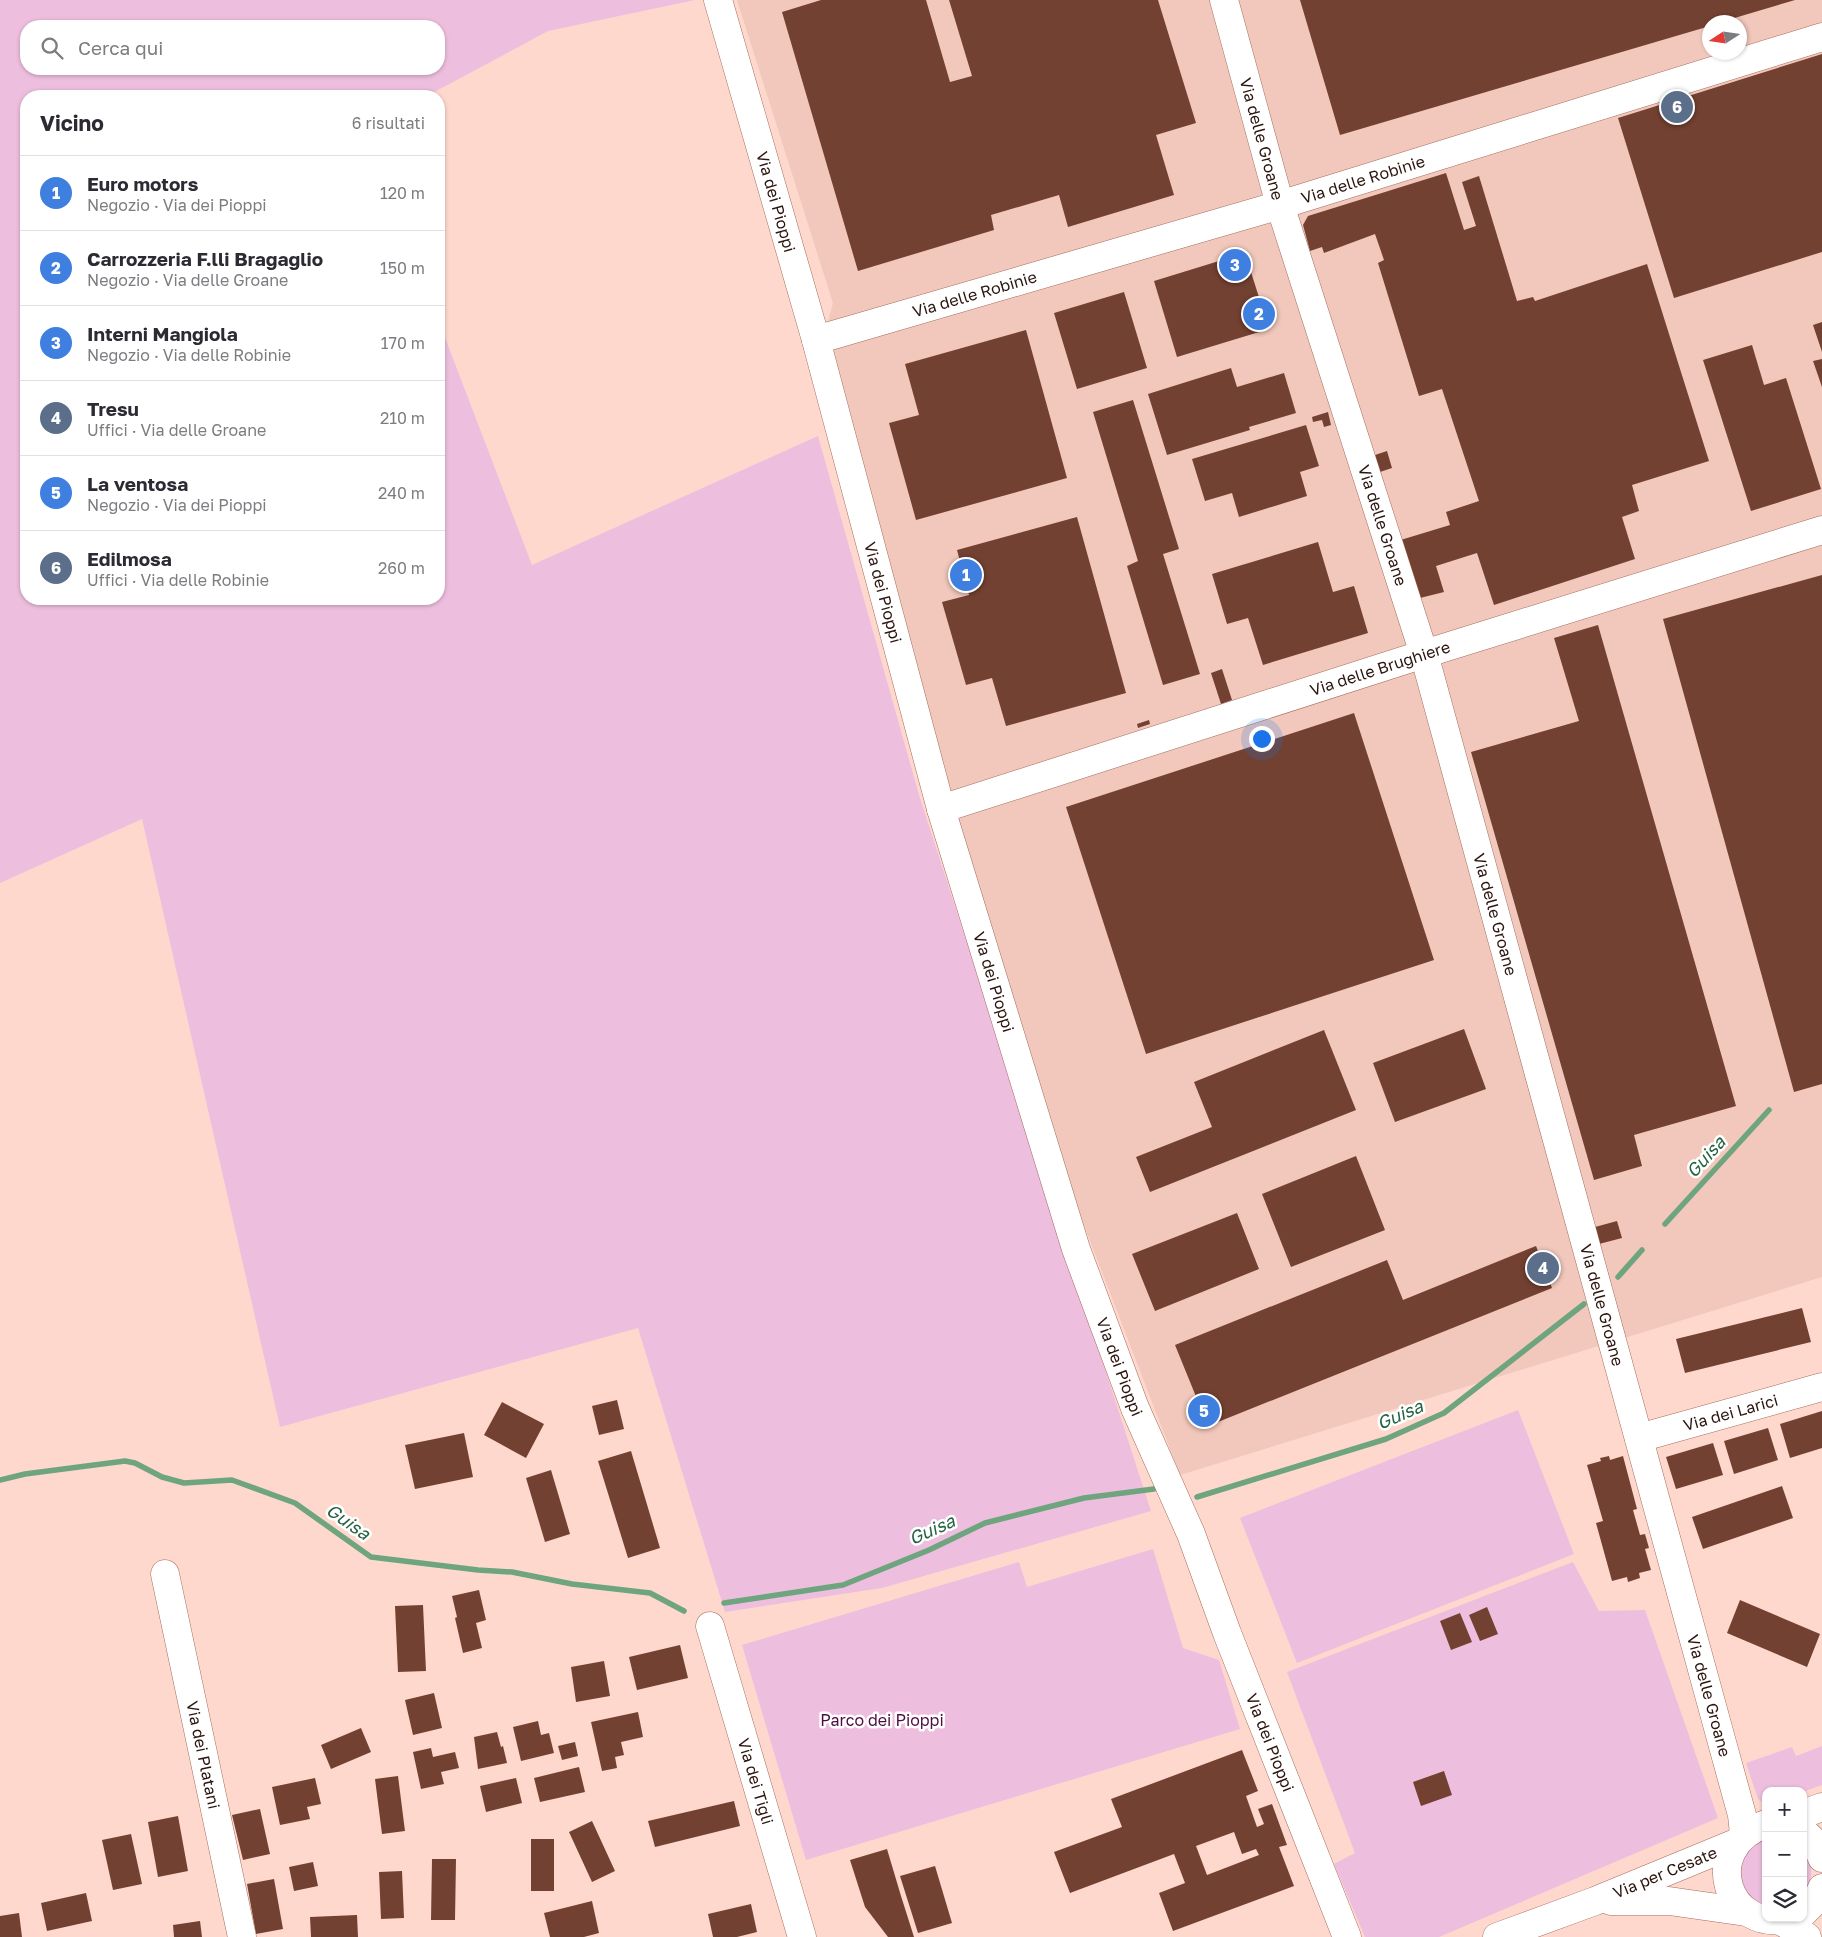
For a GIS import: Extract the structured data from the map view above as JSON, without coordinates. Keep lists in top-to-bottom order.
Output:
{
  "streets": {
    "street": [
      "Via delle Groane",
      "Via delle Robinie",
      "Via dei Pioppi",
      "Via delle Brughiere",
      "Via dei Larici",
      "Via dei Platani",
      "Via dei Tigli",
      "Via per Cesate"
    ]
  },
  "crossings": [
    ["Via delle Groane", "Via delle Robinie"],
    ["Via delle Groane", "Via delle Brughiere"],
    ["Via delle Groane", "Via dei Larici"],
    ["Via delle Groane", "Via per Cesate"],
    ["Via delle Robinie", "Via dei Pioppi"],
    ["Via dei Pioppi", "Via delle Brughiere"]
  ],
  "water": ["Guisa"],
  "parks": ["Parco dei Pioppi"],
  "north": "left",
  "page": {
    "search": "Cerca qui",
    "pins": [
      "6",
      "3",
      "2",
      "1",
      "4",
      "5"
    ],
    "heading": ["Vicino", "6 risultati"],
    "list": [
      {
        "mark": "1",
        "name": "Euro motors",
        "note": "Negozio · Via dei Pioppi",
        "value": "120 m"
      },
      {
        "mark": "2",
        "name": "Carrozzeria F.lli Bragaglio",
        "note": "Negozio · Via delle Groane",
        "value": "150 m"
      },
      {
        "mark": "3",
        "name": "Interni Mangiola",
        "note": "Negozio · Via delle Robinie",
        "value": "170 m"
      },
      {
        "mark": "4",
        "name": "Tresu",
        "note": "Uffici · Via delle Groane",
        "value": "210 m"
      },
      {
        "mark": "5",
        "name": "La ventosa",
        "note": "Negozio · Via dei Pioppi",
        "value": "240 m"
      },
      {
        "mark": "6",
        "name": "Edilmosa",
        "note": "Uffici · Via delle Robinie",
        "value": "260 m"
      }
    ],
    "map_buttons": ["+", "−"]
  }
}
